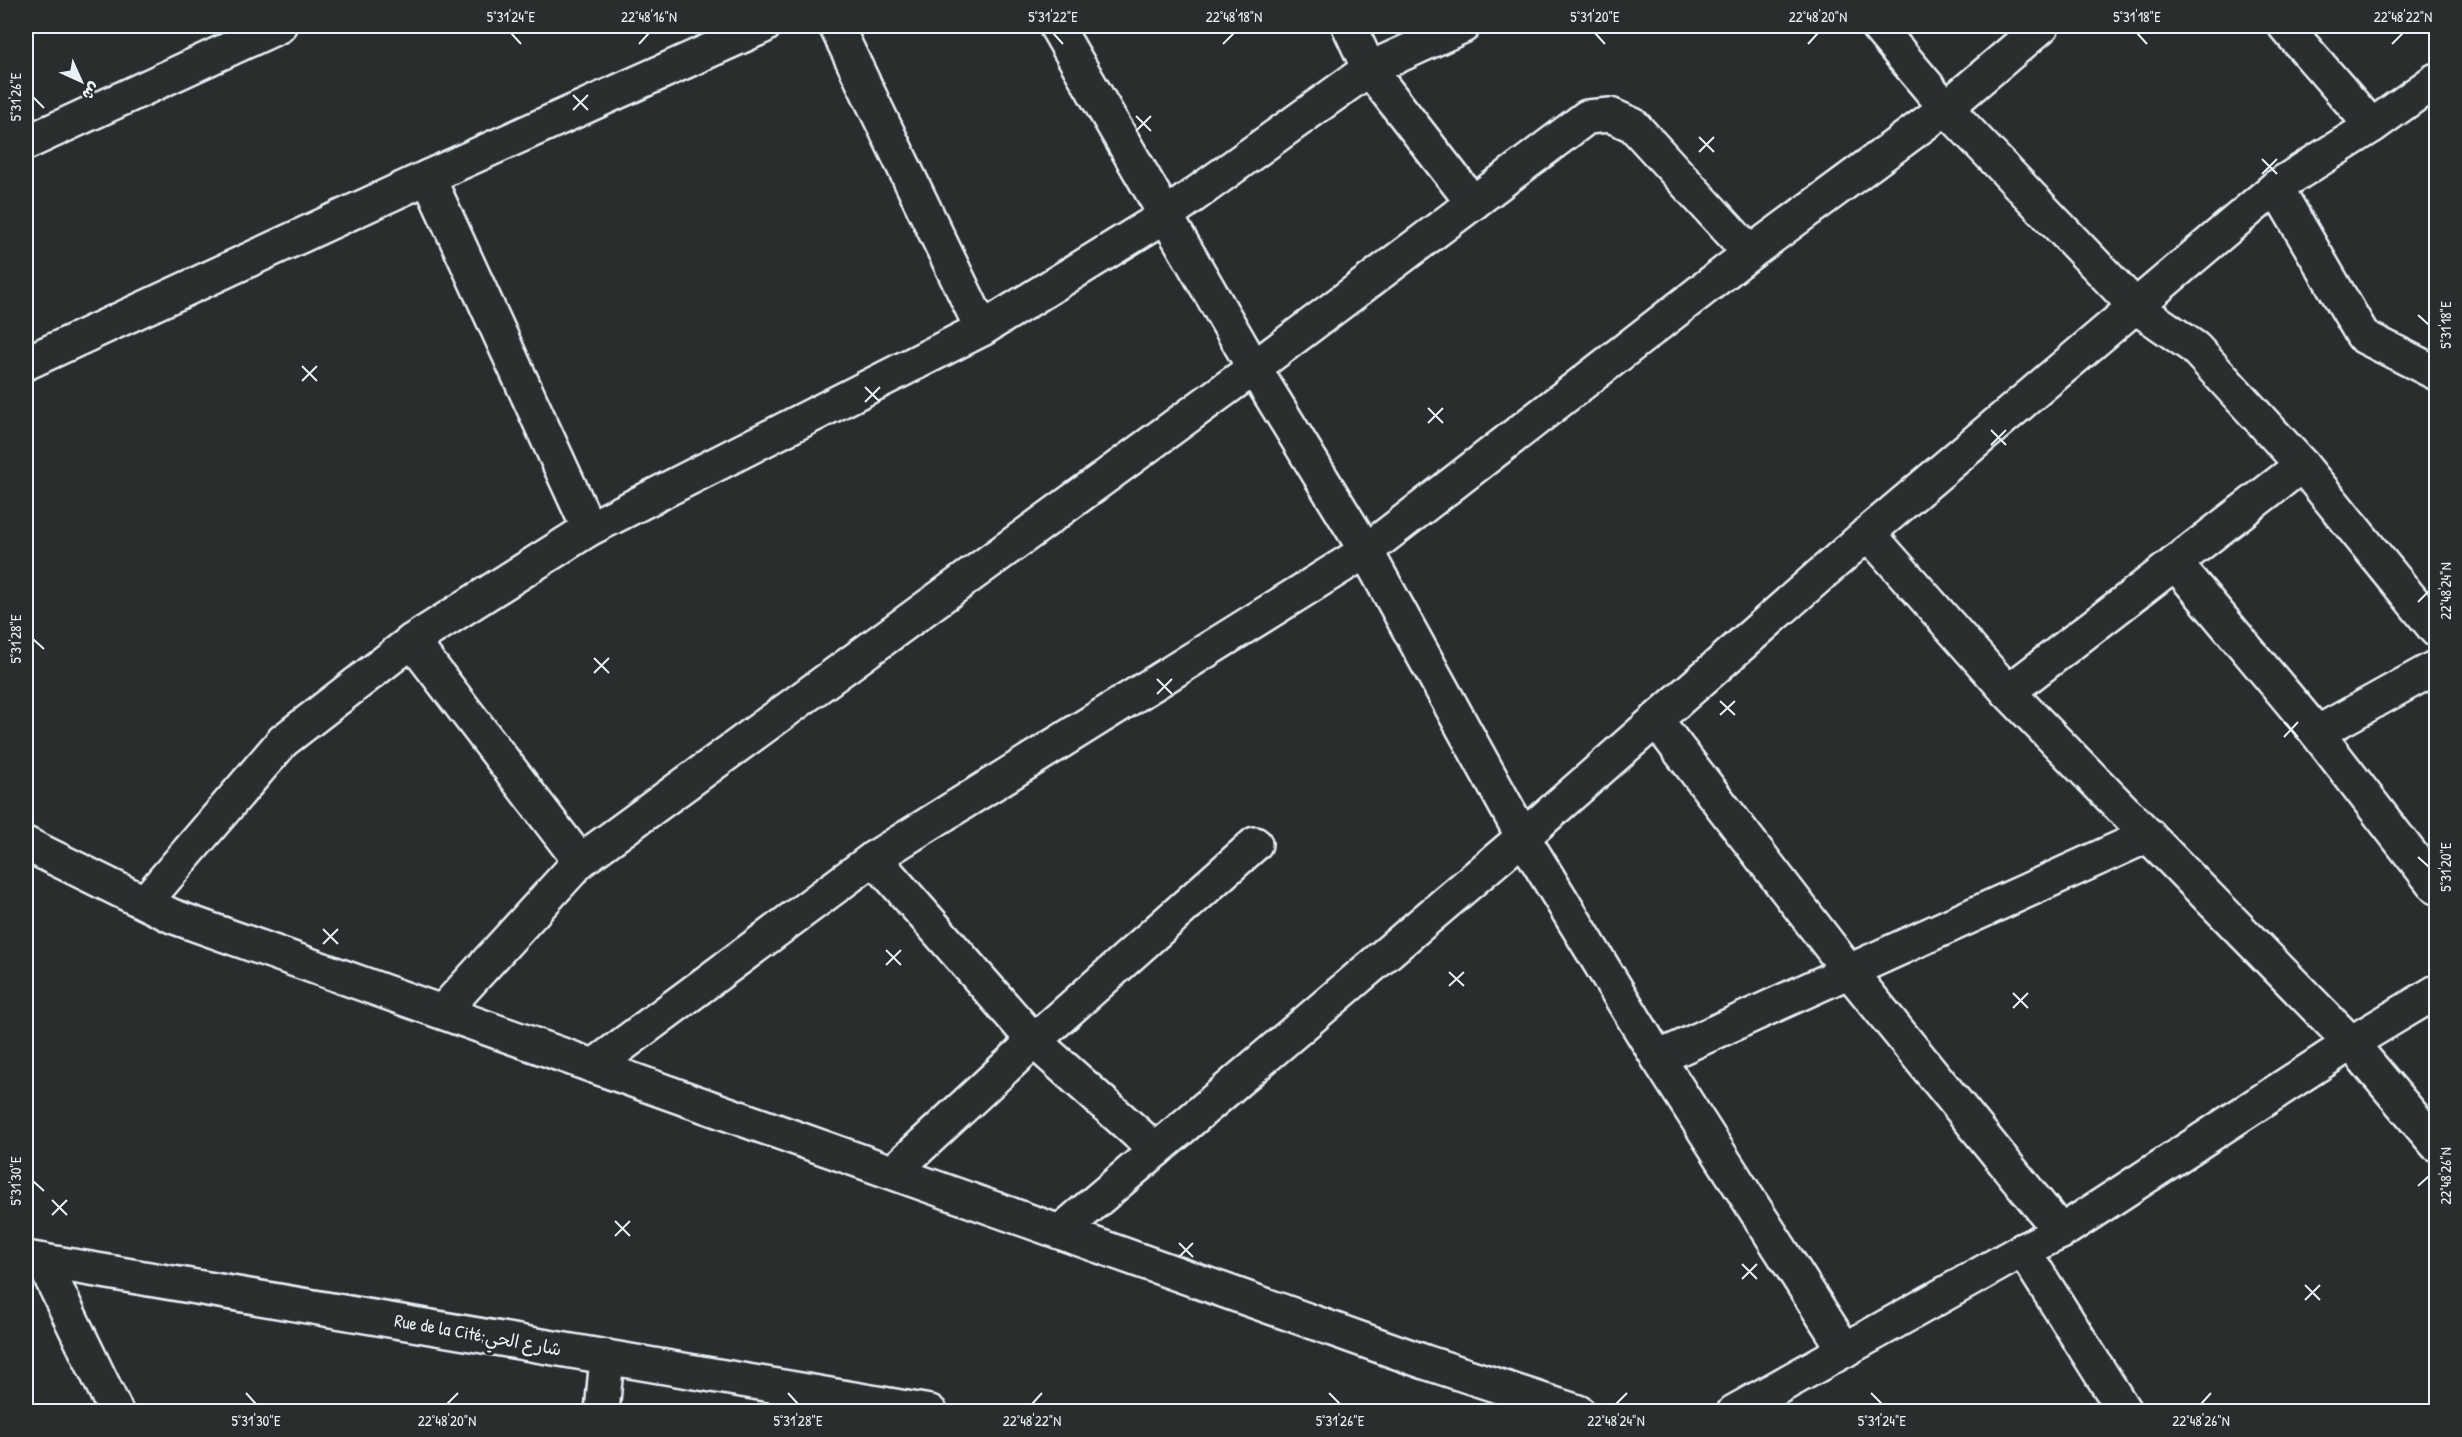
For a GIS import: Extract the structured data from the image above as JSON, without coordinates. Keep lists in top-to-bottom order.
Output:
{
  "streets": {
    "street": ["Rue de la Cité;شارع الحي"]
  },
  "north": "bottom right",
  "coordinates": [
    "5°31'24\"E",
    "22°48'16\"N",
    "5°31'22\"E",
    "22°48'18\"N",
    "5°31'20\"E",
    "22°48'20\"N",
    "5°31'18\"E",
    "22°48'22\"N",
    "5°31'26\"E",
    "22°48'24\"N",
    "5°31'28\"E",
    "22°48'26\"N",
    "5°31'30\"E"
  ]
}
